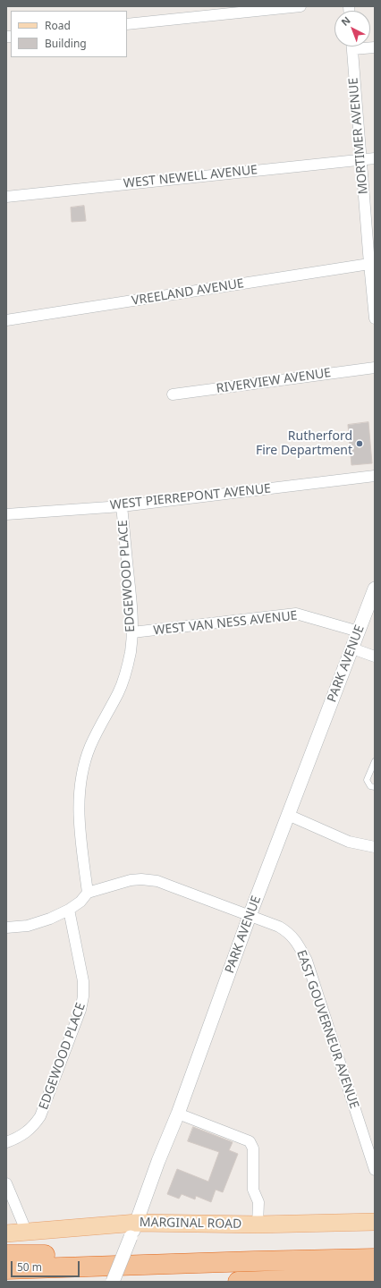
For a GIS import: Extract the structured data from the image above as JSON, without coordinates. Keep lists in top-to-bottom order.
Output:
{
  "streets": {
    "main road": ["MARGINAL ROAD"],
    "street": [
      "MORTIMER AVENUE",
      "WEST NEWELL AVENUE",
      "VREELAND AVENUE",
      "RIVERVIEW AVENUE",
      "WEST PIERREPONT AVENUE",
      "EDGEWOOD PLACE",
      "WEST VAN NESS AVENUE",
      "PARK AVENUE",
      "EAST GOUVERNEUR AVENUE"
    ]
  },
  "crossings": [
    ["MORTIMER AVENUE", "WEST NEWELL AVENUE"],
    ["MORTIMER AVENUE", "VREELAND AVENUE"],
    ["WEST PIERREPONT AVENUE", "EDGEWOOD PLACE"],
    ["EDGEWOOD PLACE", "WEST VAN NESS AVENUE"],
    ["EDGEWOOD PLACE", "EAST GOUVERNEUR AVENUE"],
    ["WEST VAN NESS AVENUE", "PARK AVENUE"],
    ["PARK AVENUE", "EAST GOUVERNEUR AVENUE"],
    ["PARK AVENUE", "MARGINAL ROAD"]
  ],
  "places": ["Rutherford Fire Department"],
  "legend": ["Road", "Building"],
  "scale_bar": "50 m",
  "north": "top left"
}
